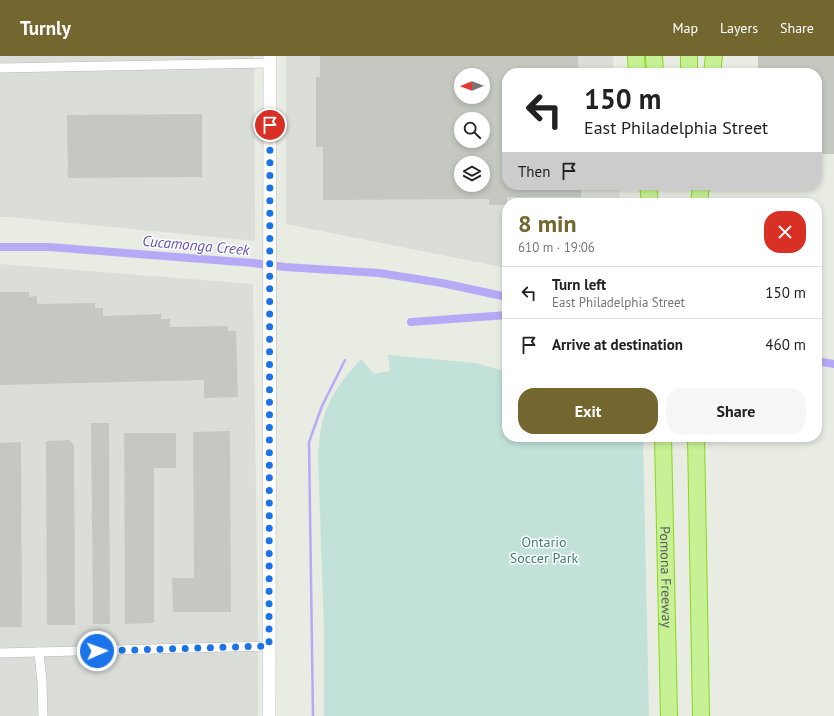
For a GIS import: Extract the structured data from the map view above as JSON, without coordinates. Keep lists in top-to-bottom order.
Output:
{
  "streets": {
    "highway": ["Pomona Freeway"]
  },
  "water": ["Cucamonga Creek"],
  "parks": ["Ontario Soccer Park"],
  "north": "left",
  "page": {
    "header": "Turnly",
    "nav": ["Map", "Layers", "Share"],
    "turn": ["150 m", "East Philadelphia Street"],
    "then": "Then",
    "heading": ["8 min", "610 m · 19:06"],
    "list": [
      {
        "name": "Turn left",
        "note": "East Philadelphia Street",
        "value": "150 m"
      },
      {
        "name": "Arrive at destination",
        "value": "460 m"
      }
    ],
    "buttons": ["Exit", "Share"]
  }
}
